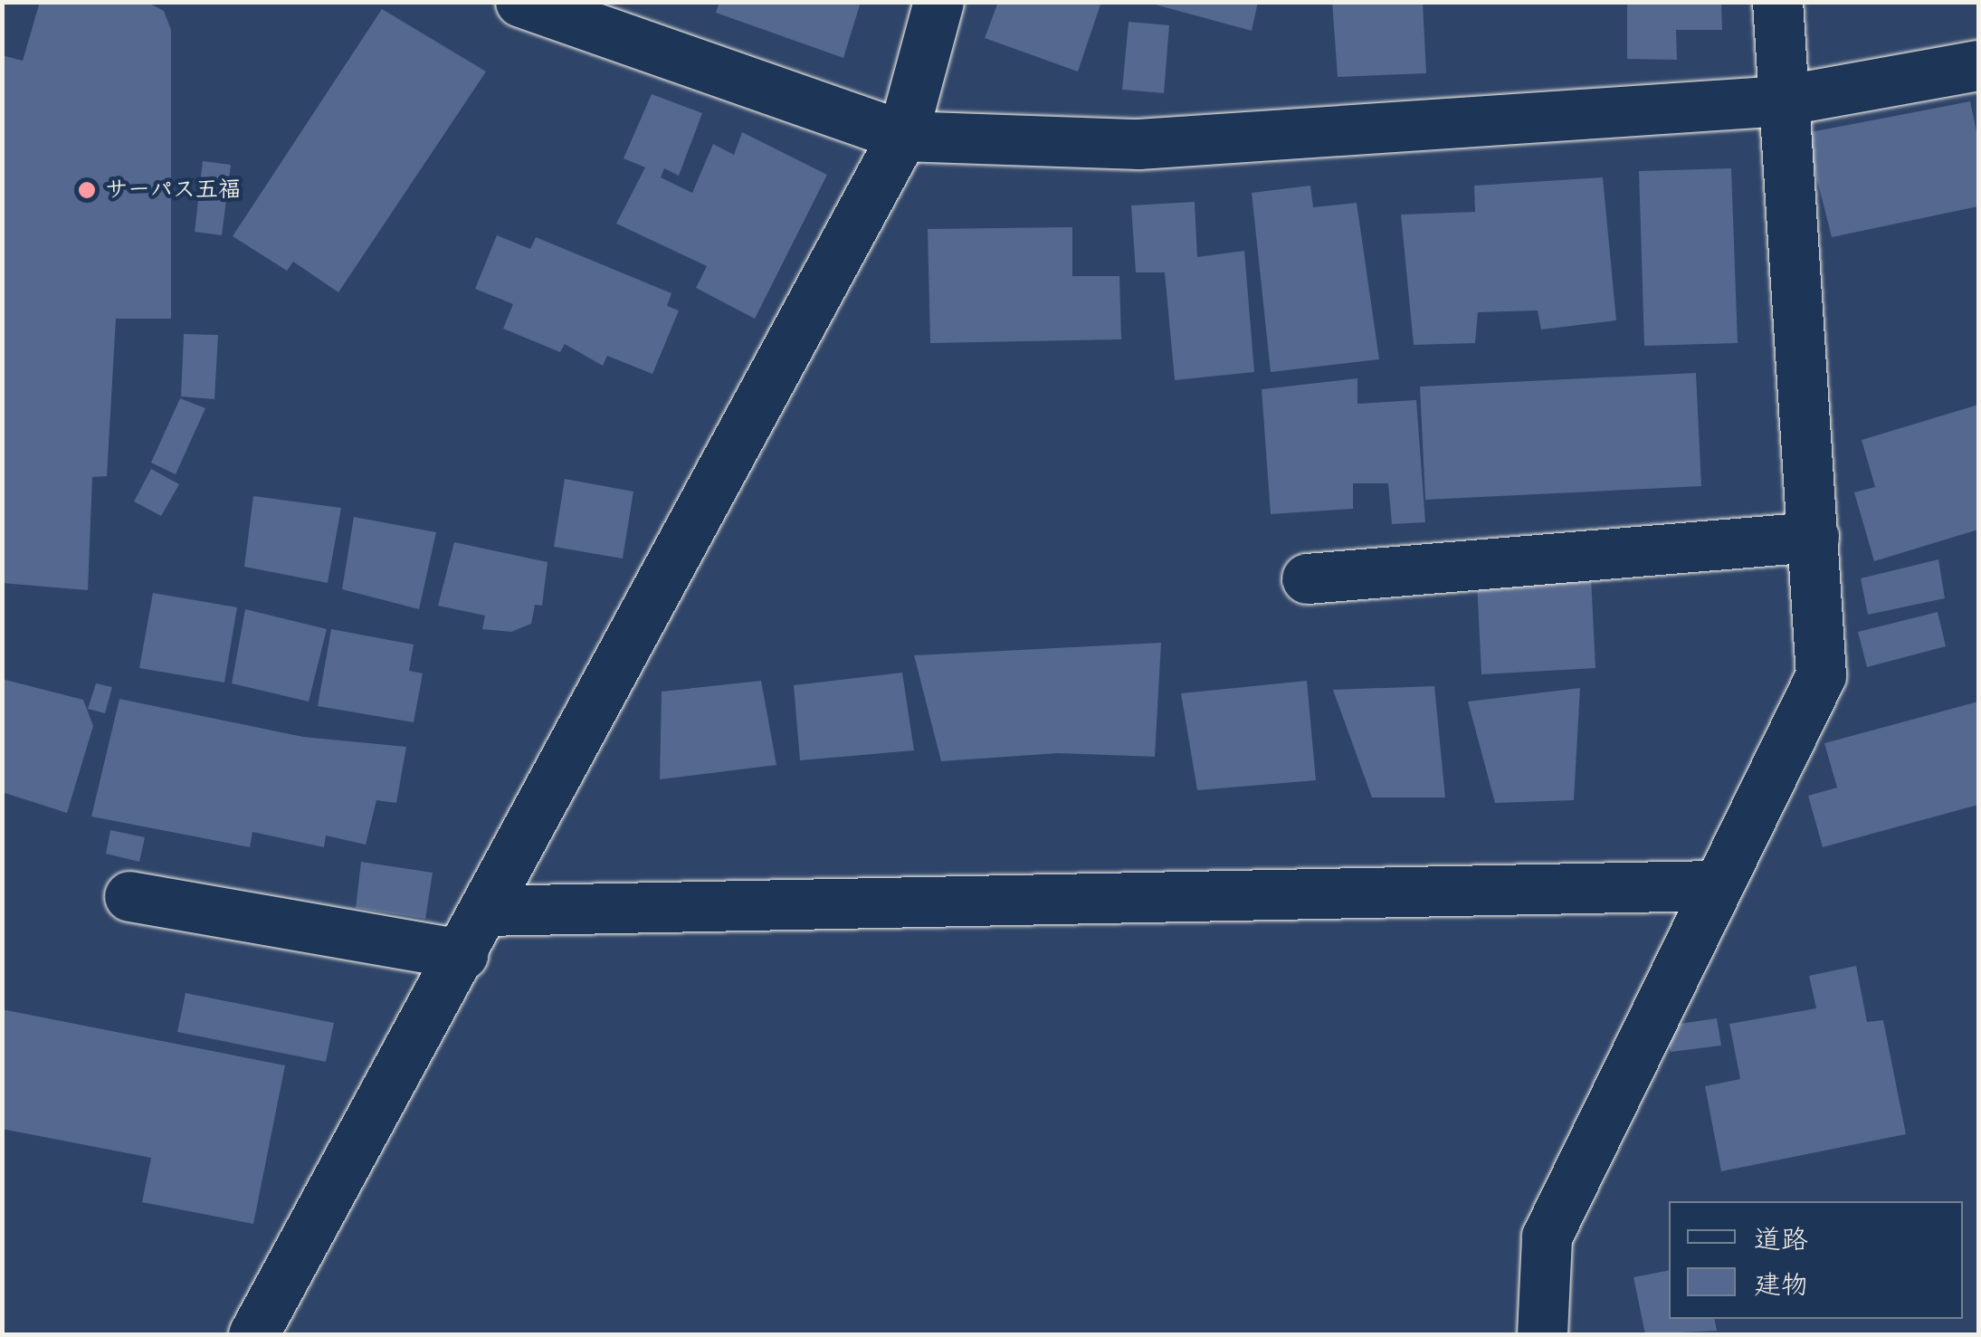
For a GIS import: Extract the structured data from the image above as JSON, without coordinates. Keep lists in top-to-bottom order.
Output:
{
  "places": ["サーパス五福"],
  "legend": ["道路", "建物"]
}
